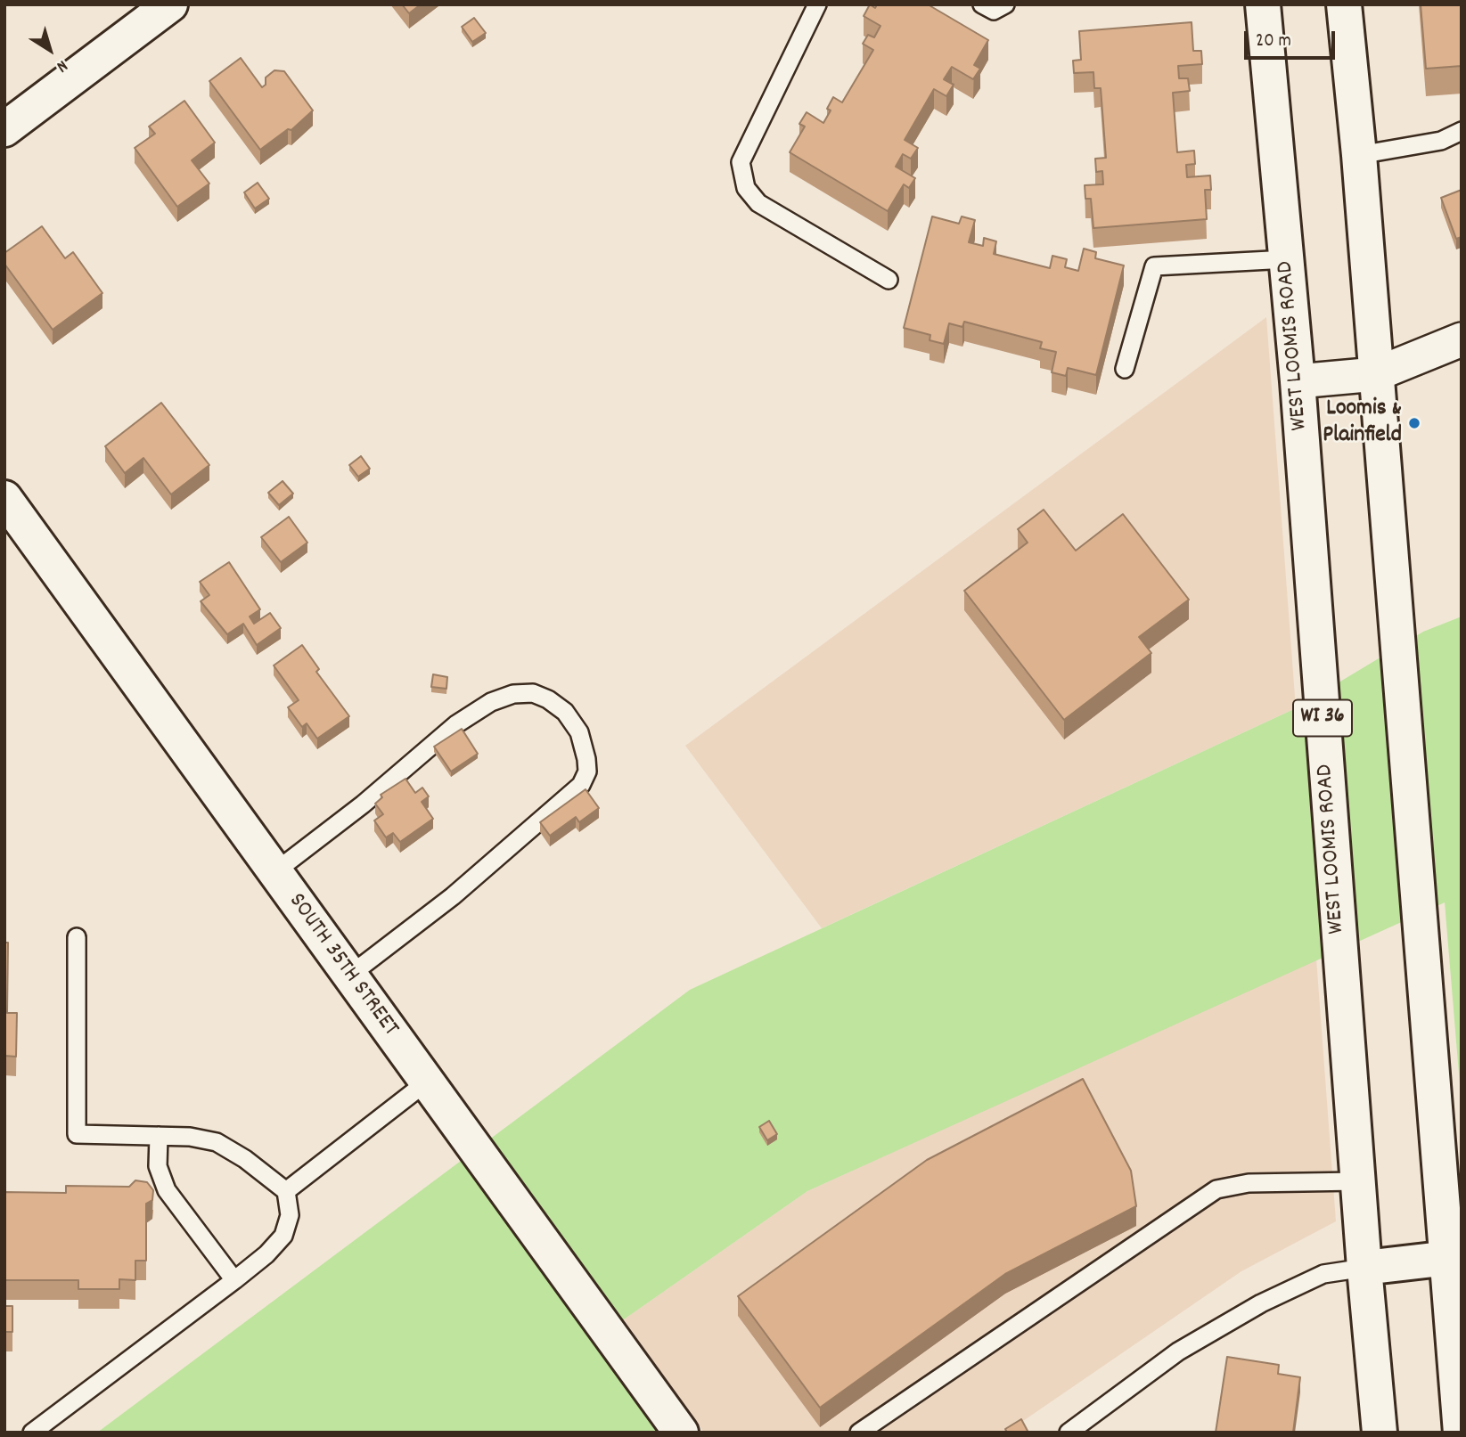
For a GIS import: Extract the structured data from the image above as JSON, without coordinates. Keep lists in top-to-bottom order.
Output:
{
  "streets": {
    "main road": ["WEST LOOMIS ROAD", "WI 36", "SOUTH 35TH STREET"]
  },
  "places": ["Loomis & Plainfield"],
  "scale_bar": "20 m",
  "north": "bottom right"
}
